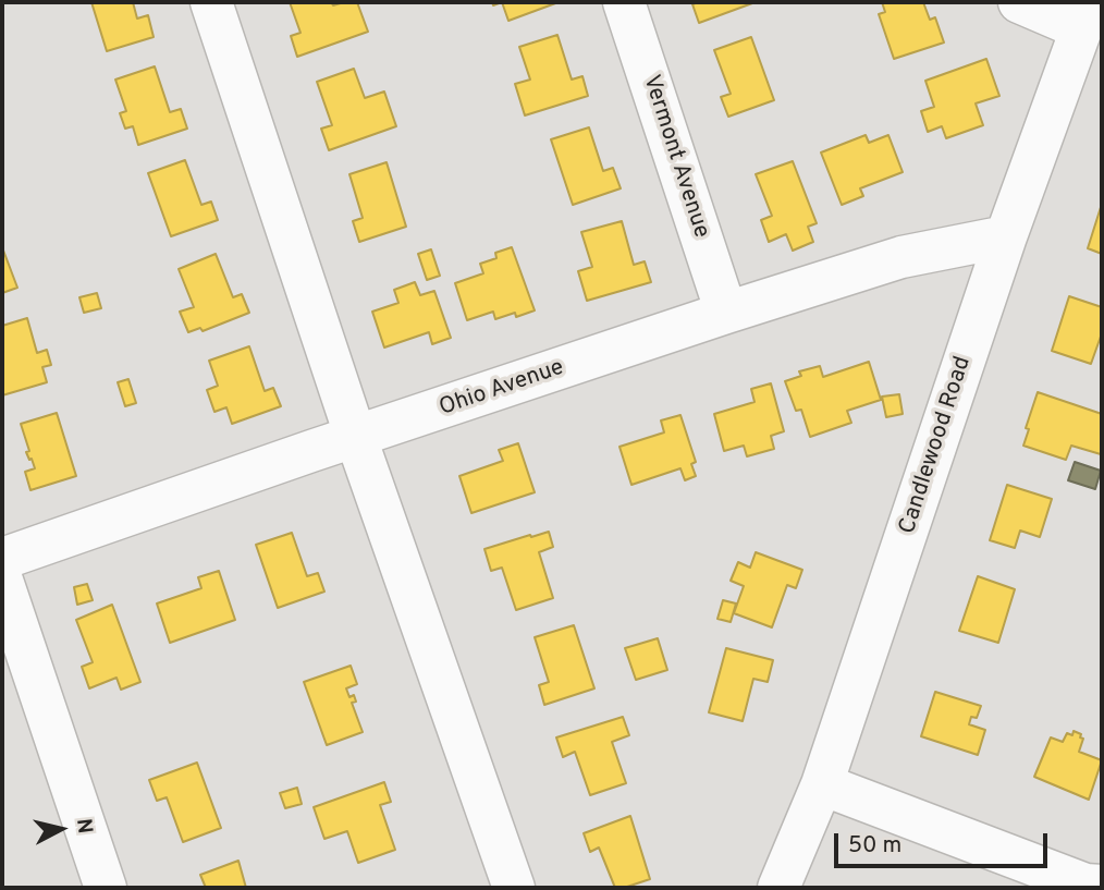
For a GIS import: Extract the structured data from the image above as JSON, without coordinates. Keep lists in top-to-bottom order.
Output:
{
  "streets": {
    "street": ["Vermont Avenue", "Ohio Avenue", "Candlewood Road"]
  },
  "crossings": [
    ["Vermont Avenue", "Ohio Avenue"],
    ["Ohio Avenue", "Candlewood Road"]
  ],
  "scale_bar": "50 m",
  "north": "right"
}
